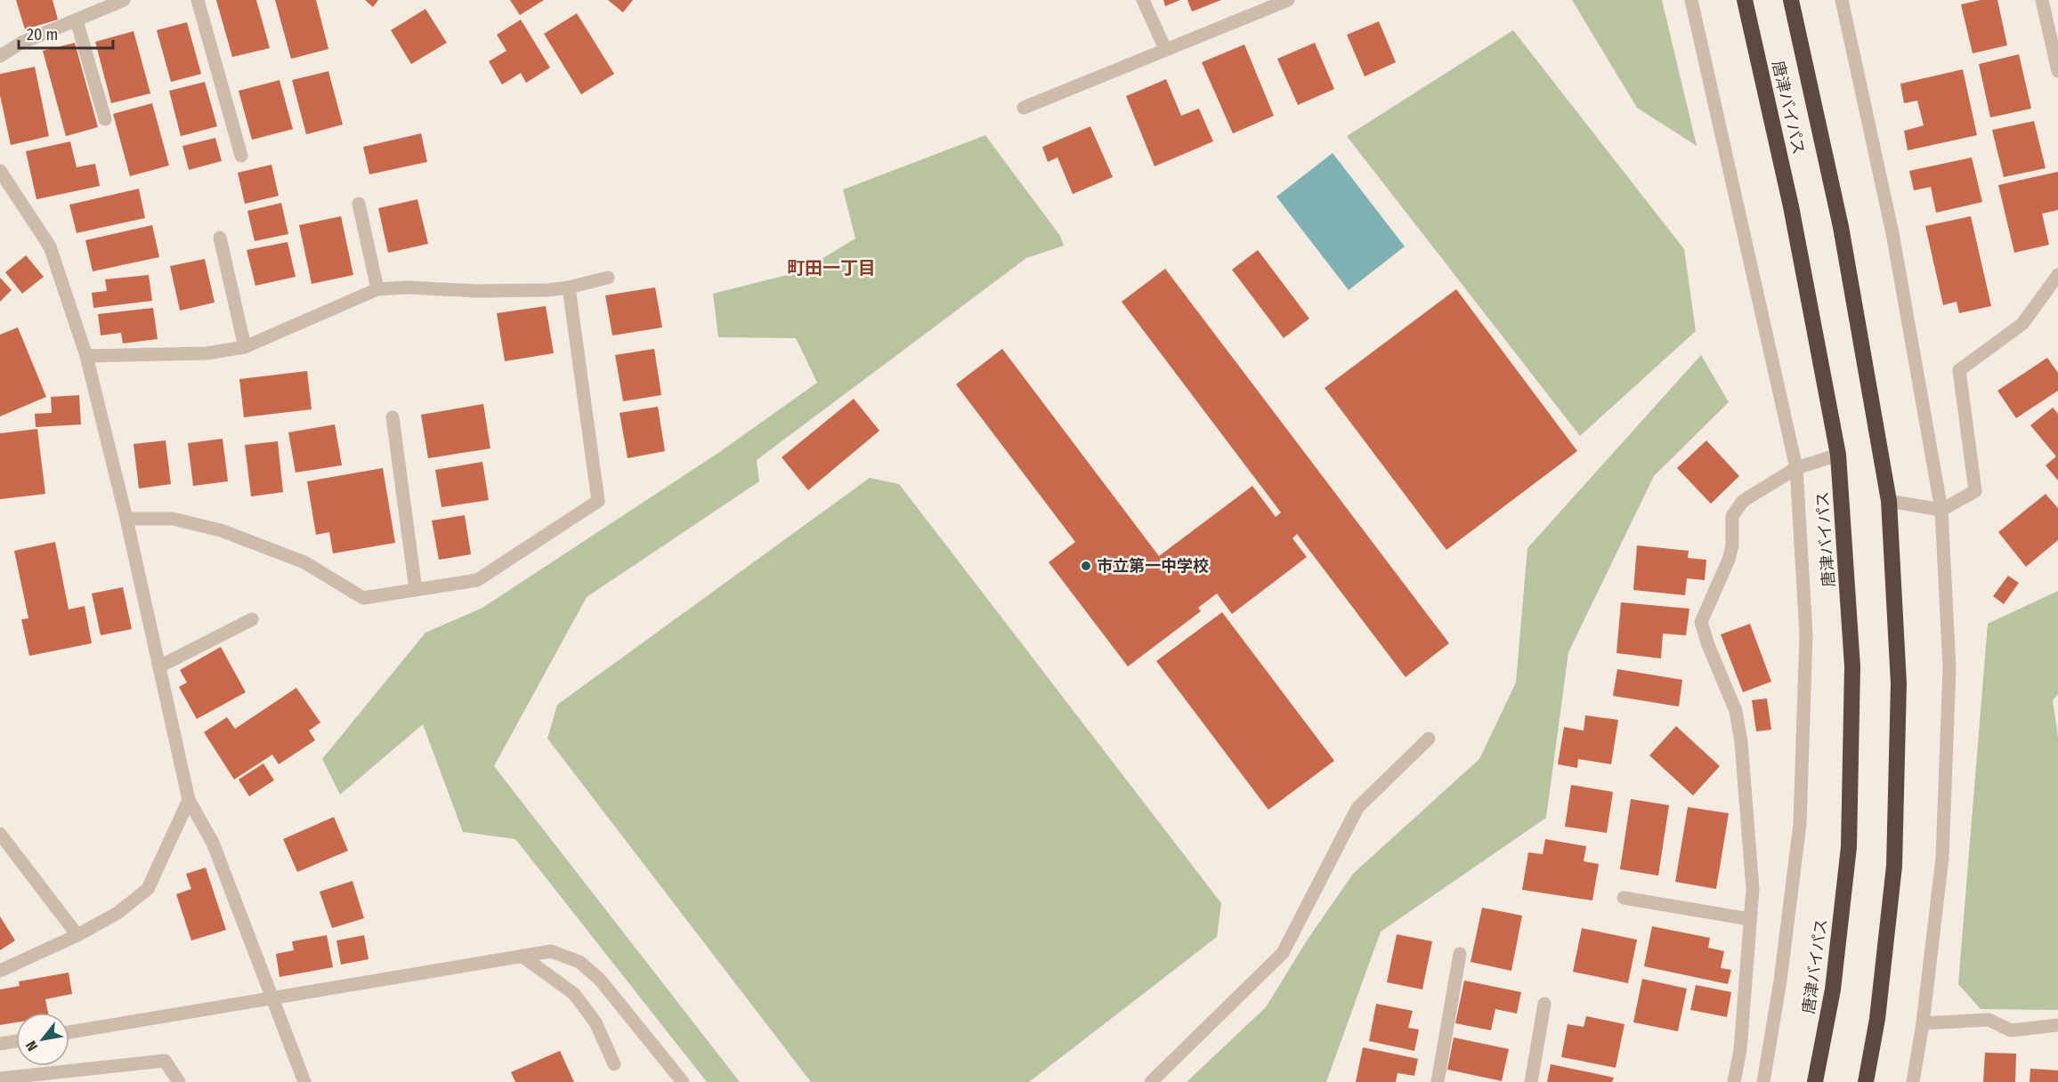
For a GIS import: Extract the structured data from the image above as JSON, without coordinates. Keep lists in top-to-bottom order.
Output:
{
  "streets": {
    "highway": ["唐津バイパス"]
  },
  "districts": ["町田一丁目"],
  "places": ["市立第一中学校"],
  "scale_bar": "20 m",
  "north": "bottom left"
}
